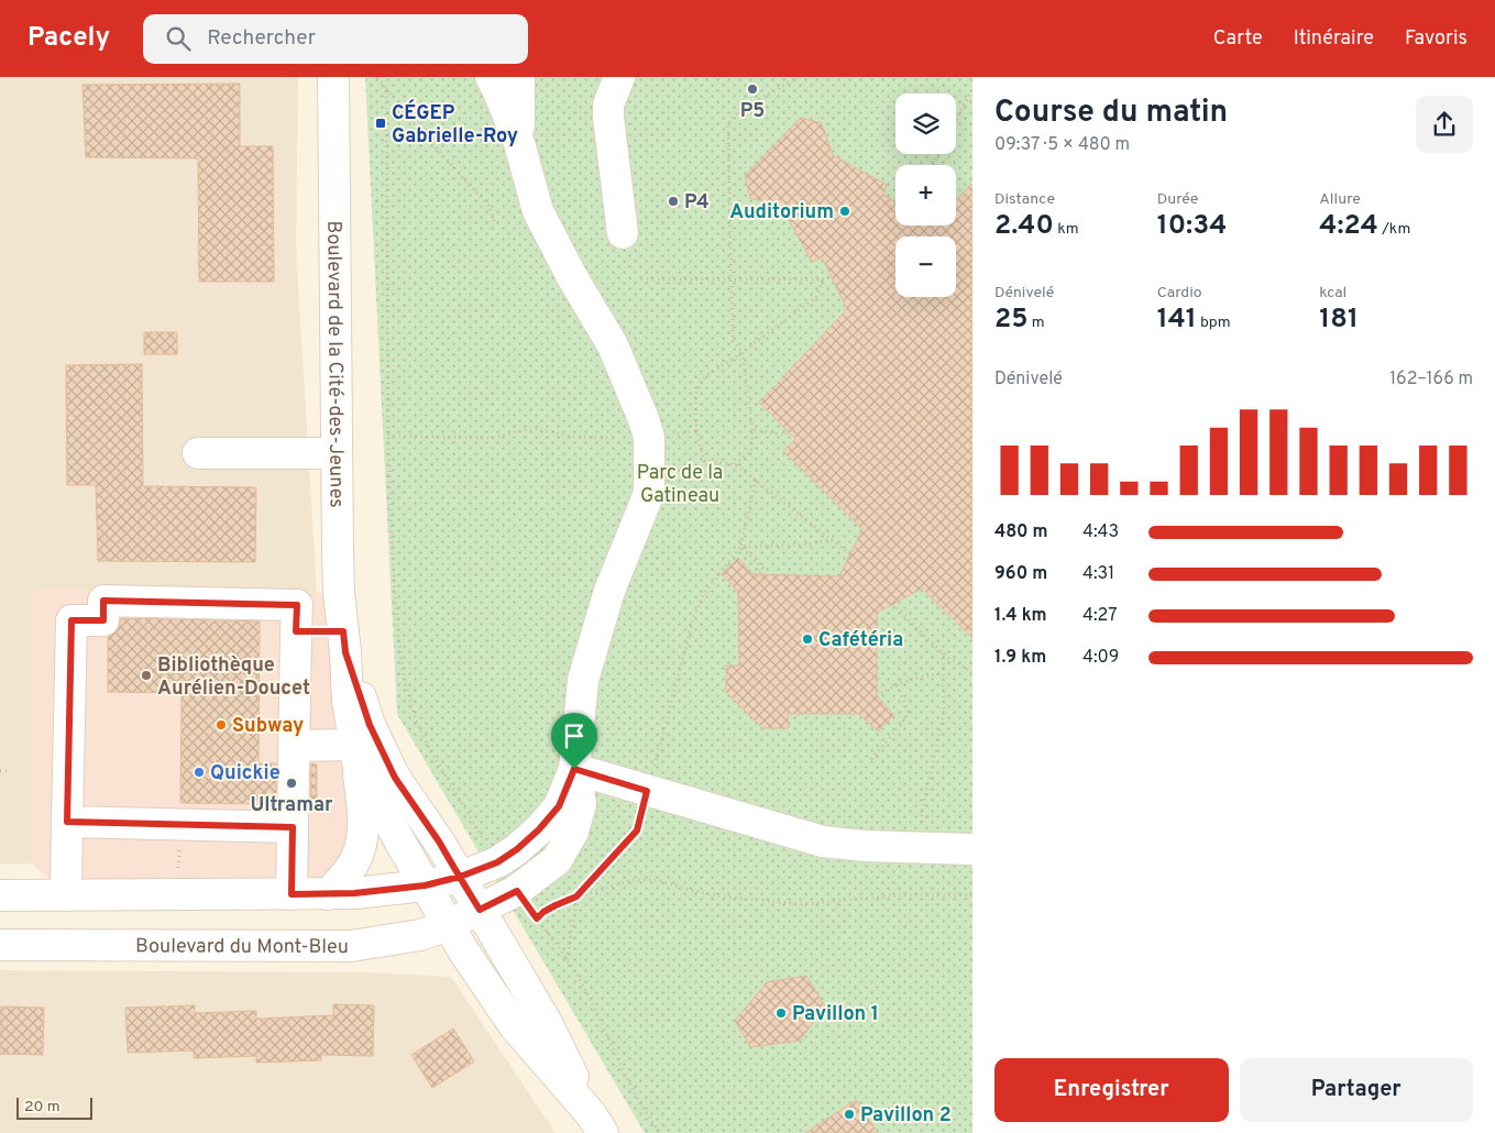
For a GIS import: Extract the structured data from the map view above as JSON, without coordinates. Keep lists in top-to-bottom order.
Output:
{
  "streets": {
    "street": ["Boulevard de la Cité-des-Jeunes", "Boulevard du Mont-Bleu"]
  },
  "crossings": [
    ["Boulevard de la Cité-des-Jeunes", "Boulevard du Mont-Bleu"]
  ],
  "parks": ["Parc de la Gatineau"],
  "places": {
    "other": [
      "P5",
      "P4",
      "Auditorium",
      "Cafétéria",
      "Bibliothèque Aurélien-Doucet",
      "Subway",
      "Quickie",
      "Ultramar",
      "Pavillon 1",
      "Pavillon 2"
    ],
    "transit": ["CÉGEP Gabrielle-Roy"]
  },
  "scale_bar": "20 m",
  "page": {
    "header": "Pacely",
    "search": "Rechercher",
    "nav": ["Carte", "Itinéraire", "Favoris"],
    "heading": ["Course du matin", "09:37 · 5 × 480 m"],
    "map_buttons": ["+", "−"],
    "stats": [
      ["Distance", "2.40 km"],
      ["Durée", "10:34"],
      ["Allure", "4:24 /km"],
      ["Dénivelé", "25 m"],
      ["Cardio", "141 bpm"],
      ["kcal", "181"]
    ],
    "chart": ["Dénivelé", "162–166 m"],
    "list": [
      {
        "name": "480 m",
        "note": "4:43"
      },
      {
        "name": "960 m",
        "note": "4:31"
      },
      {
        "name": "1.4 km",
        "note": "4:27"
      },
      {
        "name": "1.9 km",
        "note": "4:09"
      }
    ],
    "buttons": ["Enregistrer", "Partager"],
    "scale": "20 m"
  }
}
